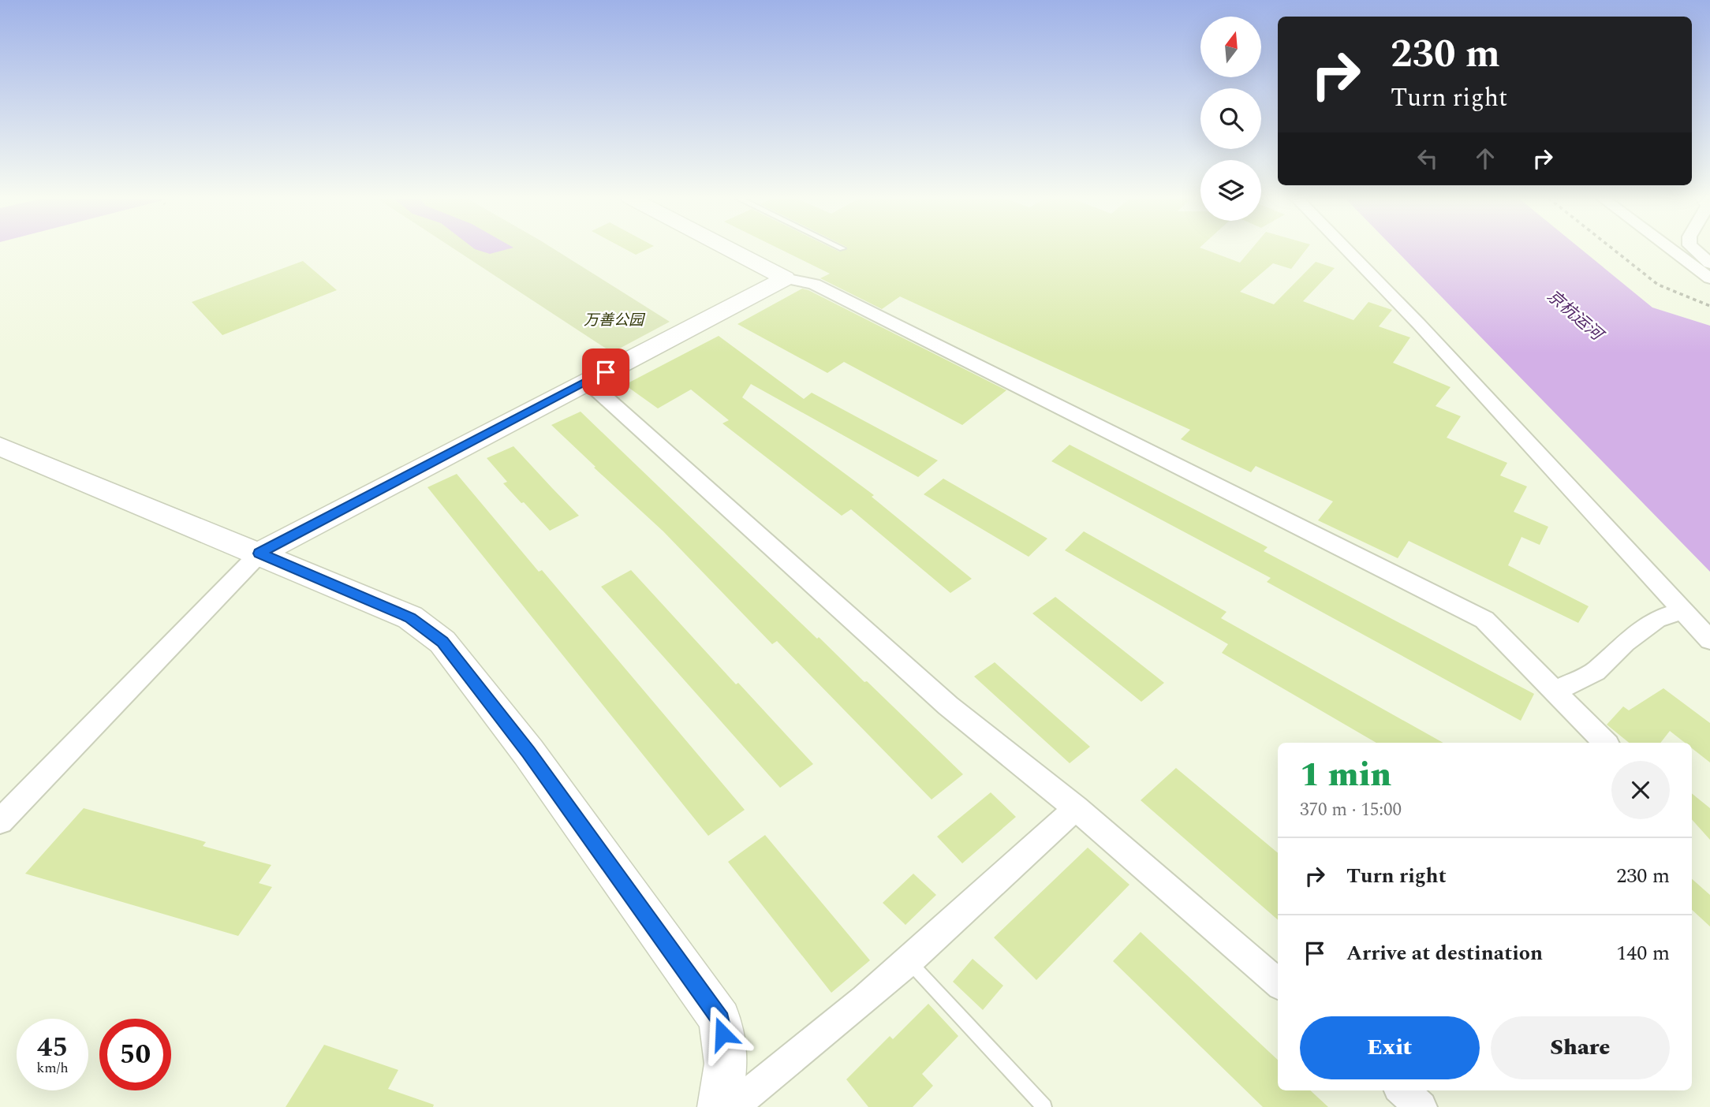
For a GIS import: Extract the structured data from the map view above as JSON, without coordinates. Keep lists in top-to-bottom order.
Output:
{
  "water": ["京杭运河"],
  "parks": ["万善公园"],
  "north": "top",
  "page": {
    "turn": ["230 m", "Turn right"],
    "heading": ["1 min", "370 m · 15:00"],
    "list": [
      {
        "name": "Turn right",
        "value": "230 m"
      },
      {
        "name": "Arrive at destination",
        "value": "140 m"
      }
    ],
    "buttons": ["Exit", "Share"],
    "speed": "45 km/h",
    "limit": "50"
  }
}
